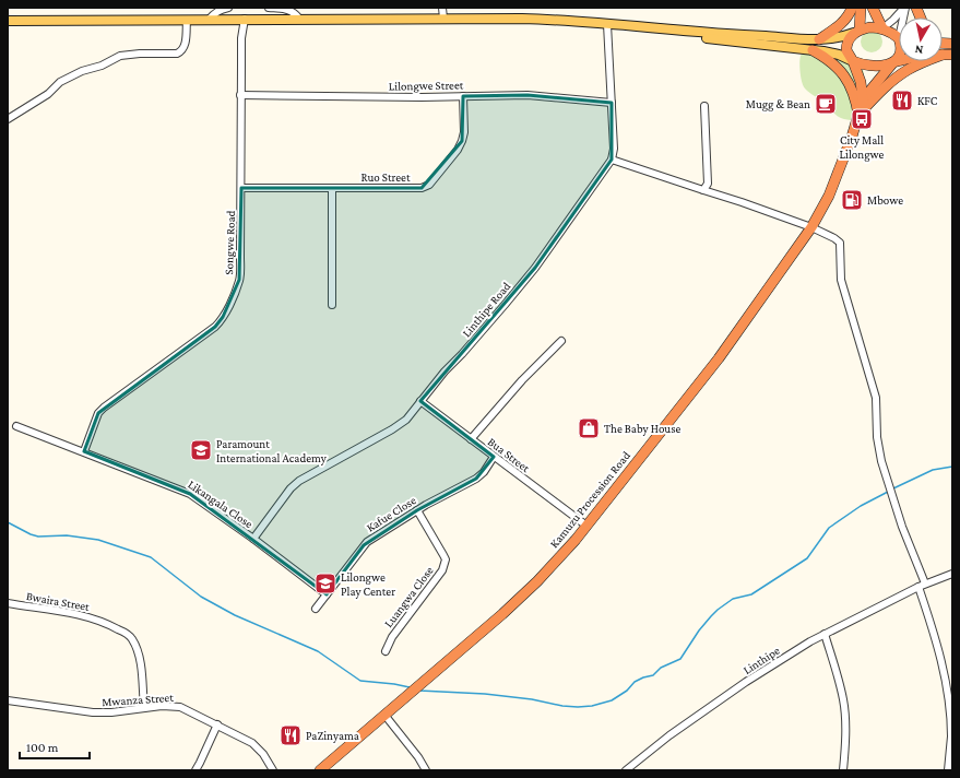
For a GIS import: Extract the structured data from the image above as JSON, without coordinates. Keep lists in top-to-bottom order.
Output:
{
  "streets": {
    "highway": ["Kamuzu Procession Road"],
    "street": [
      "Lilongwe Street",
      "Ruo Street",
      "Songwe Road",
      "Linthipe Road",
      "Bua Street",
      "Likangala Close",
      "Kafue Close",
      "Luangwa Close",
      "Bwaira Street",
      "Linthipe",
      "Mwanza Street"
    ]
  },
  "crossings": [
    ["Lilongwe Street", "Ruo Street"],
    ["Lilongwe Street", "Songwe Road"],
    ["Ruo Street", "Songwe Road"],
    ["Songwe Road", "Likangala Close"],
    ["Linthipe Road", "Bua Street"],
    ["Linthipe Road", "Likangala Close"],
    ["Bua Street", "Kamuzu Procession Road"],
    ["Bua Street", "Kafue Close"],
    ["Likangala Close", "Kafue Close"],
    ["Kafue Close", "Luangwa Close"],
    ["Bwaira Street", "Mwanza Street"]
  ],
  "places": {
    "restaurant": ["KFC", "PaZinyama"],
    "cafe": ["Mugg & Bean"],
    "bus stop": ["City Mall Lilongwe"],
    "fuel station": ["Mbowe"],
    "shop": ["The Baby House"],
    "school or university": ["Paramount International Academy", "Lilongwe Play Center"]
  },
  "scale_bar": "100 m",
  "north": "bottom"
}
